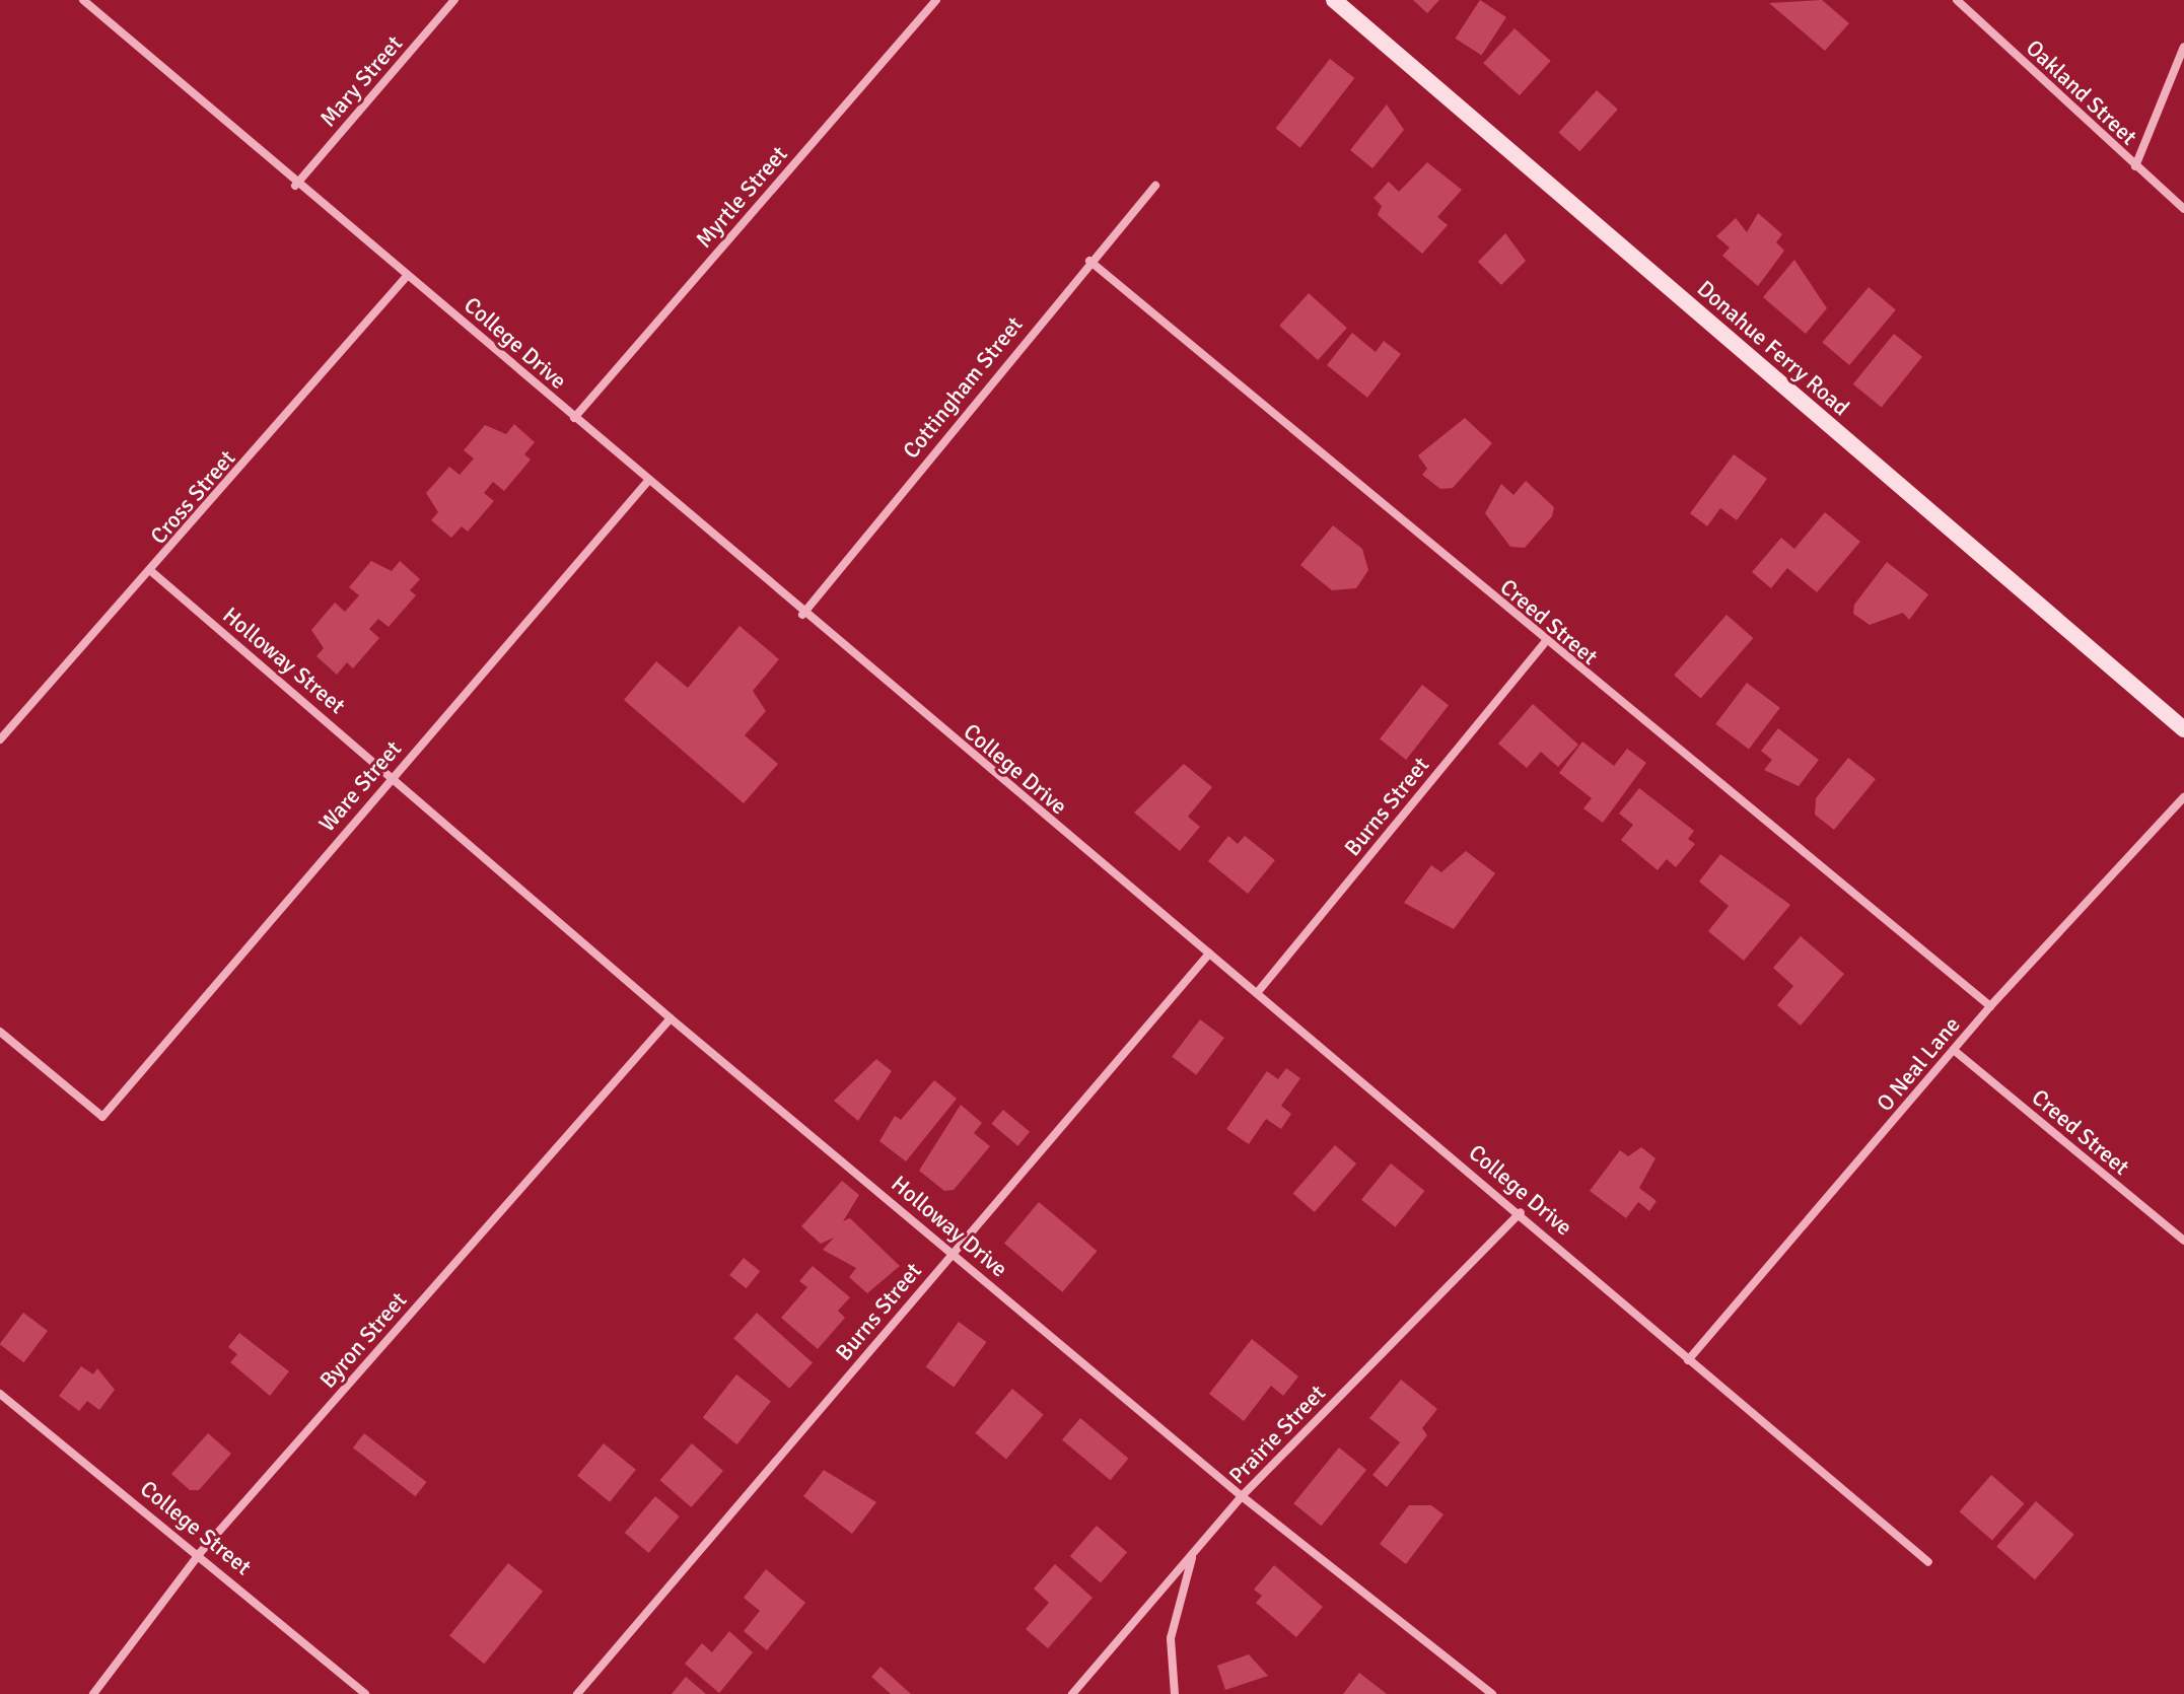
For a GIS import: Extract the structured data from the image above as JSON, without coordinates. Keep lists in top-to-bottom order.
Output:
{
  "streets": {
    "main road": ["Donahue Ferry Road"],
    "street": [
      "Mary Street",
      "Oakland Street",
      "Myrtle Street",
      "College Drive",
      "Cottingham Street",
      "Cross Street",
      "Creed Street",
      "Holloway Street",
      "Ware Street",
      "Burns Street",
      "O Neal Lane",
      "Holloway Drive",
      "Byron Street",
      "Prairie Street",
      "College Street"
    ]
  },
  "crossings": [
    ["Mary Street", "College Drive"],
    ["Myrtle Street", "College Drive"],
    ["College Drive", "Cottingham Street"],
    ["College Drive", "Cross Street"],
    ["College Drive", "Ware Street"],
    ["College Drive", "Burns Street"],
    ["College Drive", "O Neal Lane"],
    ["College Drive", "Prairie Street"],
    ["Cottingham Street", "Creed Street"],
    ["Cross Street", "Holloway Street"],
    ["Creed Street", "Burns Street"],
    ["Creed Street", "O Neal Lane"],
    ["Holloway Street", "Ware Street"],
    ["Holloway Street", "Holloway Drive"],
    ["Ware Street", "Holloway Drive"],
    ["Burns Street", "Holloway Drive"],
    ["Holloway Drive", "Byron Street"],
    ["Holloway Drive", "Prairie Street"],
    ["Byron Street", "College Street"]
  ]
}
